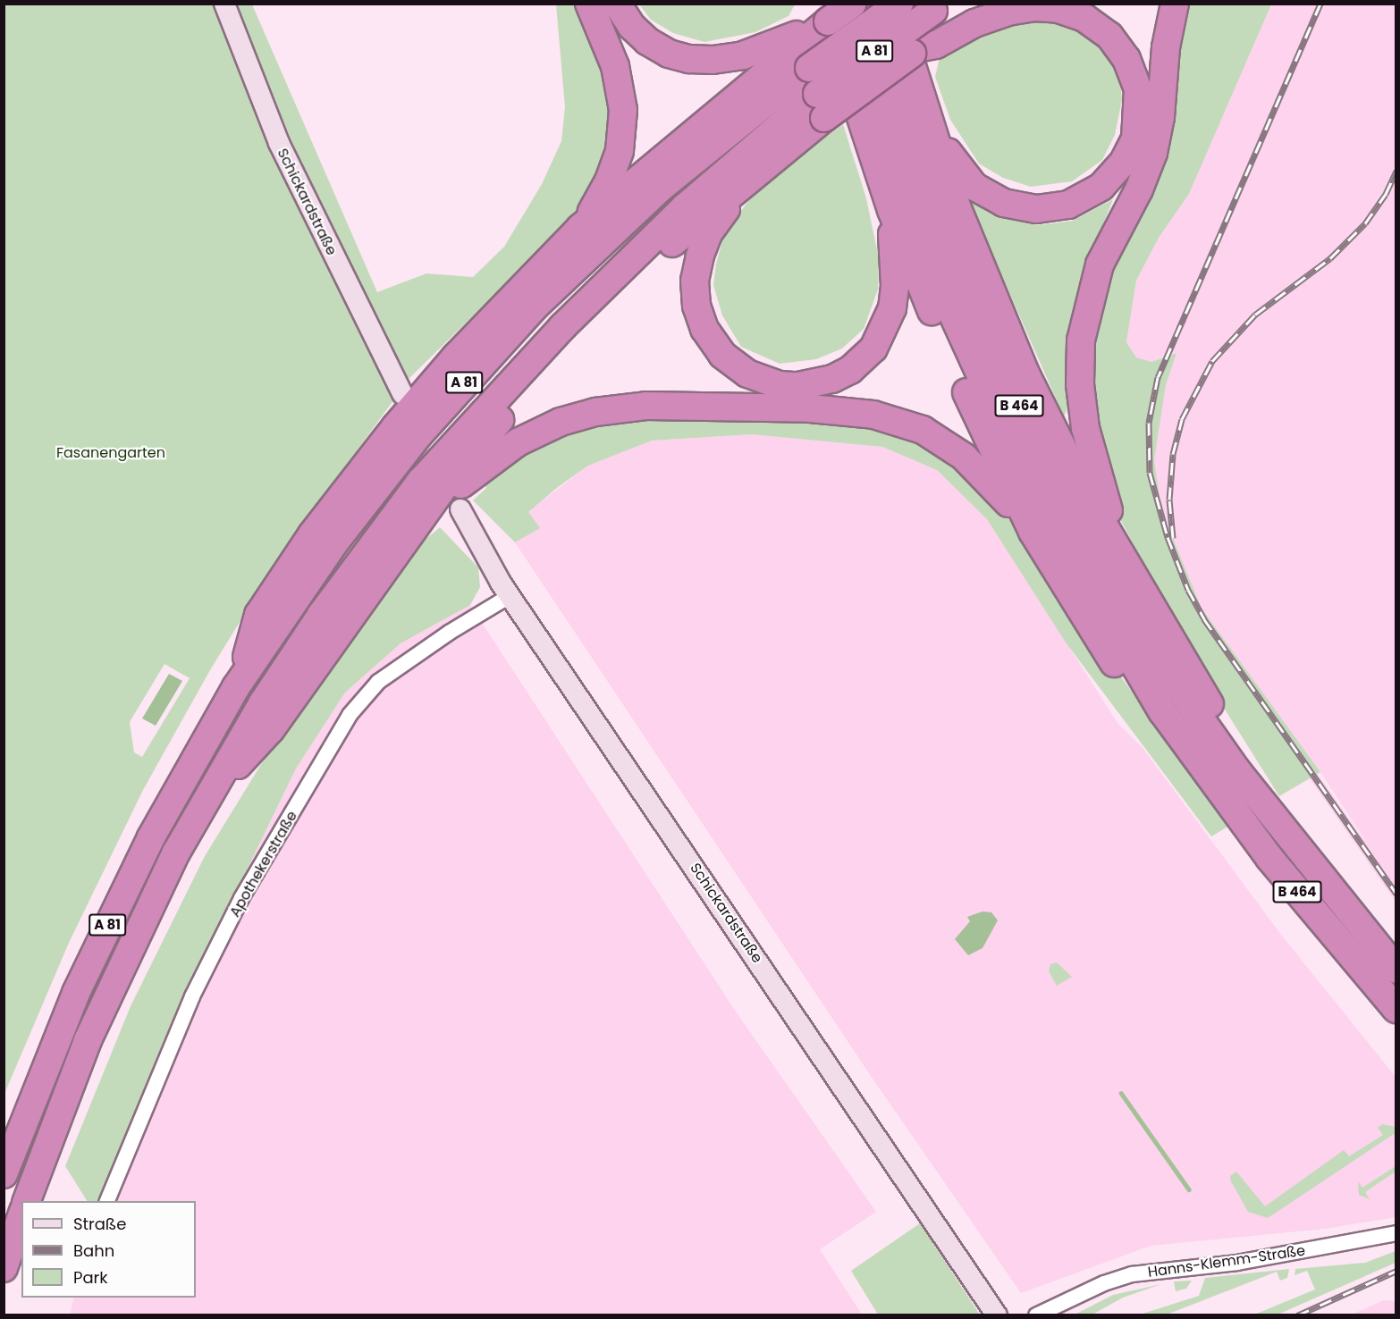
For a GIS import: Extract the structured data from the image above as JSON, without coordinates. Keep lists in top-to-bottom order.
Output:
{
  "streets": {
    "highway": ["A 81", "B 464"],
    "street": ["Schickardstraße", "Apothekerstraße", "Hanns-Klemm-Straße"]
  },
  "crossings": [
    ["Schickardstraße", "Apothekerstraße"]
  ],
  "parks": ["Fasanengarten"],
  "legend": ["Straße", "Bahn", "Park"]
}
